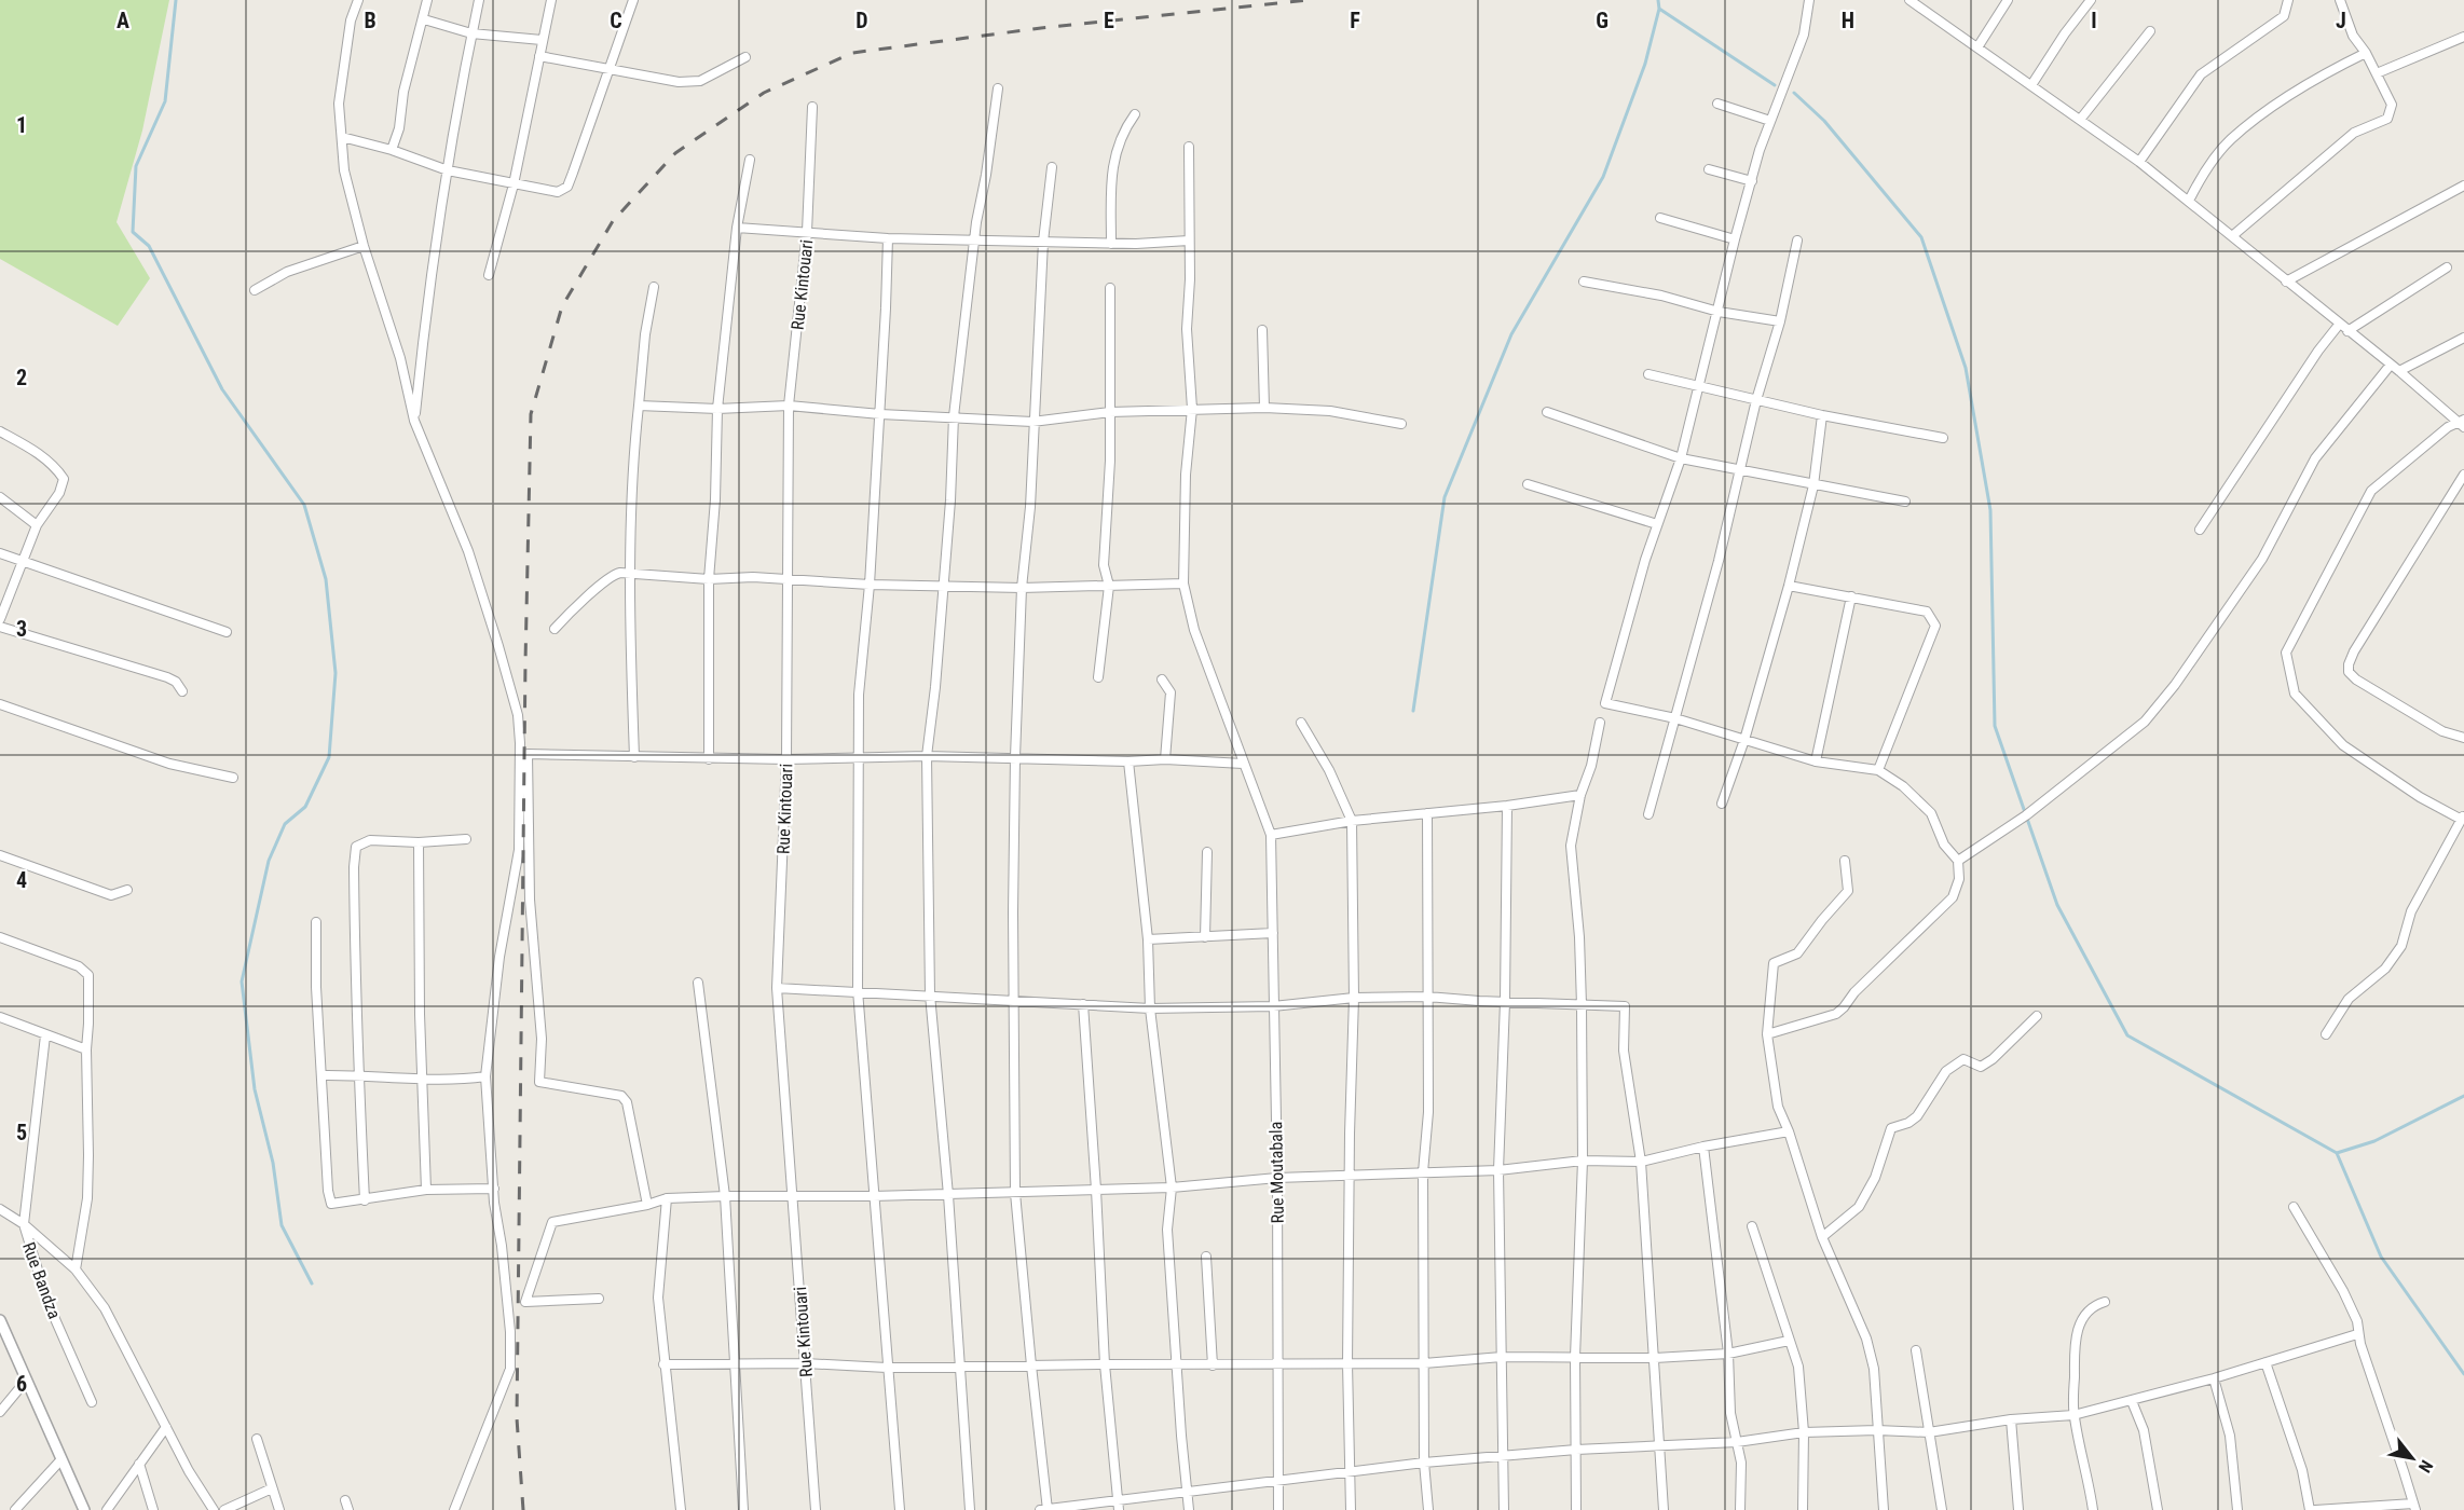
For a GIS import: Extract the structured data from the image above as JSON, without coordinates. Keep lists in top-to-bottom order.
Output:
{
  "streets": {
    "street": ["Rue Kintouari", "Rue Moutabala", "Rue Bandza"]
  },
  "north": "bottom right",
  "grid": {
    "columns": [
      "A",
      "B",
      "C",
      "D",
      "E",
      "F",
      "G",
      "H",
      "I",
      "J"
    ],
    "rows": [
      "1",
      "2",
      "3",
      "4",
      "5",
      "6"
    ]
  }
}
